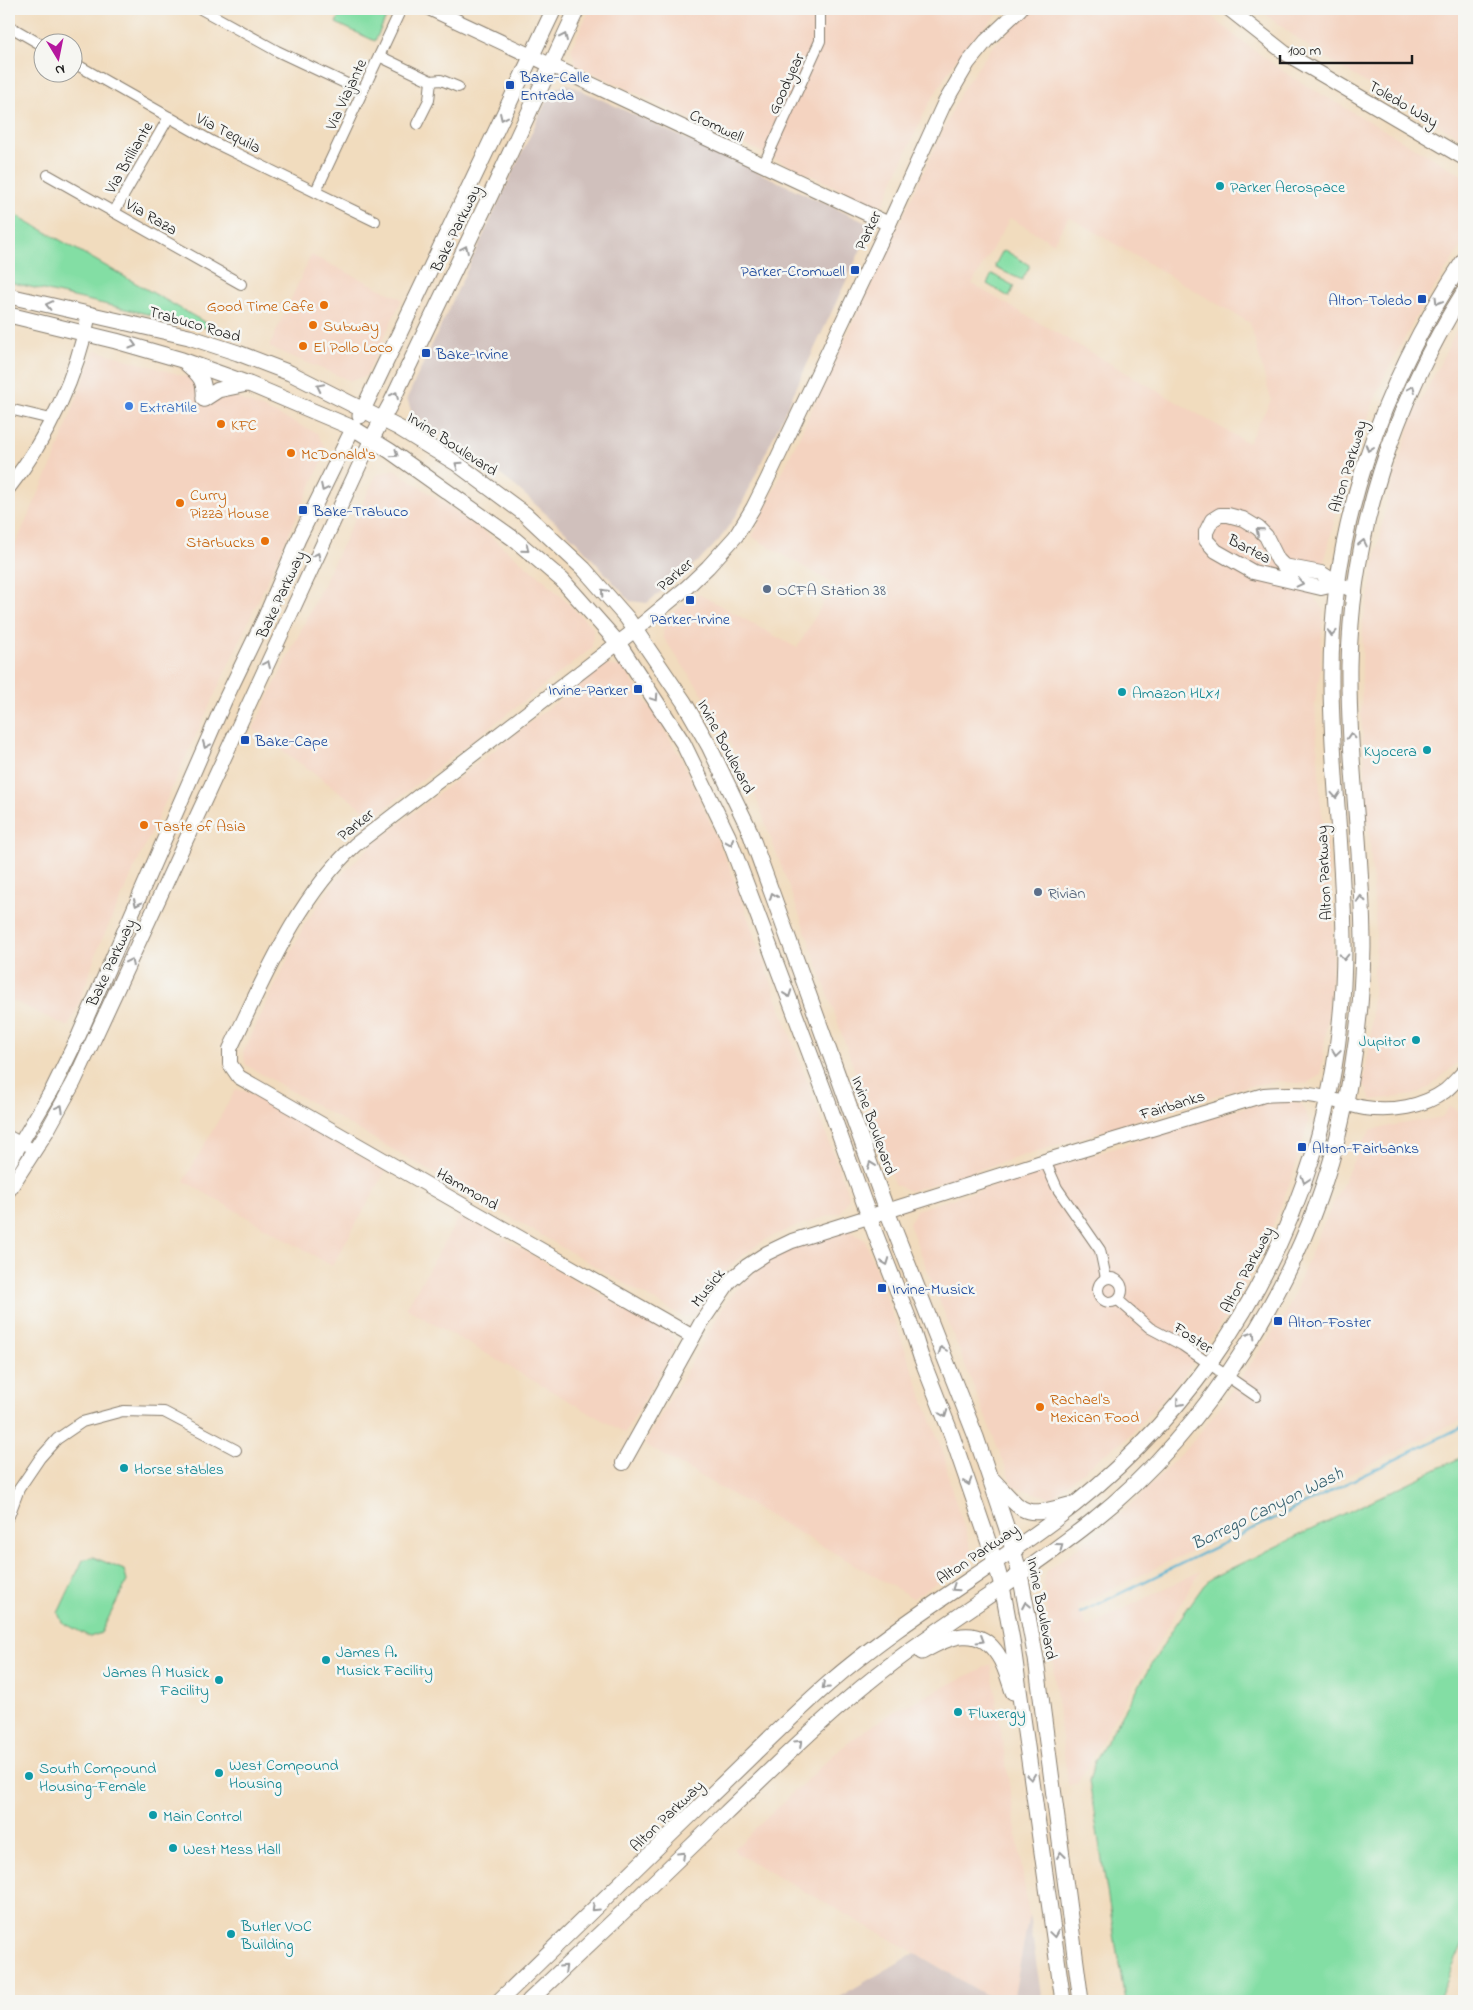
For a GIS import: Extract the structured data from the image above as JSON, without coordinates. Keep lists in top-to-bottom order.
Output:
{
  "streets": {
    "main road": [
      "Bake Parkway",
      "Trabuco Road",
      "Irvine Boulevard",
      "Alton Parkway"
    ],
    "street": [
      "Goodyear",
      "Via Viajante",
      "Toledo Way",
      "Cromwell",
      "Via Tequila",
      "Via Brilliante",
      "Via Raza",
      "Parker",
      "Bartea",
      "Fairbanks",
      "Hammond",
      "Musick",
      "Foster"
    ]
  },
  "crossings": [
    ["Goodyear", "Cromwell"],
    ["Via Viajante", "Via Tequila"],
    ["Cromwell", "Bake Parkway"],
    ["Cromwell", "Parker"],
    ["Via Tequila", "Via Brilliante"],
    ["Via Brilliante", "Via Raza"],
    ["Bake Parkway", "Trabuco Road"],
    ["Bake Parkway", "Irvine Boulevard"],
    ["Parker", "Irvine Boulevard"],
    ["Parker", "Hammond"],
    ["Trabuco Road", "Irvine Boulevard"],
    ["Irvine Boulevard", "Alton Parkway"],
    ["Irvine Boulevard", "Fairbanks"],
    ["Irvine Boulevard", "Musick"],
    ["Alton Parkway", "Bartea"],
    ["Alton Parkway", "Fairbanks"],
    ["Alton Parkway", "Foster"],
    ["Fairbanks", "Musick"],
    ["Hammond", "Musick"]
  ],
  "water": ["Borrego Canyon Wash"],
  "places": {
    "transit": [
      "Bake-Calle Entrada",
      "Parker-Cromwell",
      "Alton-Toledo",
      "Bake-Irvine",
      "Bake-Trabuco",
      "Parker-Irvine",
      "Irvine-Parker",
      "Bake-Cape",
      "Alton-Fairbanks",
      "Irvine-Musick",
      "Alton-Foster"
    ],
    "other": [
      "Parker Aerospace",
      "Good Time Cafe",
      "Subway",
      "El Pollo Loco",
      "ExtraMile",
      "KFC",
      "McDonald's",
      "Curry Pizza House",
      "Starbucks",
      "OCFA Station 38",
      "Amazon HLX1",
      "Kyocera",
      "Taste of Asia",
      "Rivian",
      "Jupitor",
      "Rachael's Mexican Food",
      "Horse stables",
      "James A. Musick Facility",
      "James A Musick Facility",
      "Fluxergy",
      "West Compound Housing",
      "South Compound Housing-Female",
      "Main Control",
      "West Mess Hall",
      "Butler VOC Building"
    ]
  },
  "scale_bar": "100 m",
  "north": "bottom"
}
